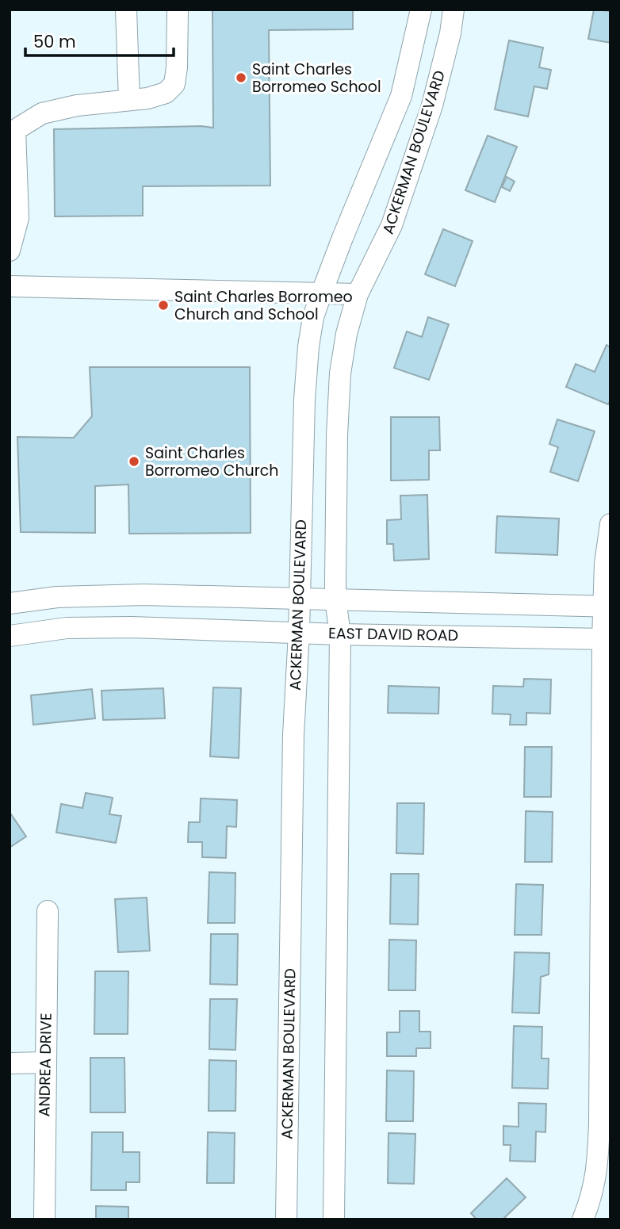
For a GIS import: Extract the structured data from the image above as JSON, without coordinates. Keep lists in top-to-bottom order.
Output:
{
  "streets": {
    "street": ["ACKERMAN BOULEVARD", "EAST DAVID ROAD", "ANDREA DRIVE"]
  },
  "crossings": [
    ["ACKERMAN BOULEVARD", "EAST DAVID ROAD"]
  ],
  "places": ["Saint Charles Borromeo School", "Saint Charles Borromeo Church and School", "Saint Charles Borromeo Church"],
  "scale_bar": "50 m"
}
